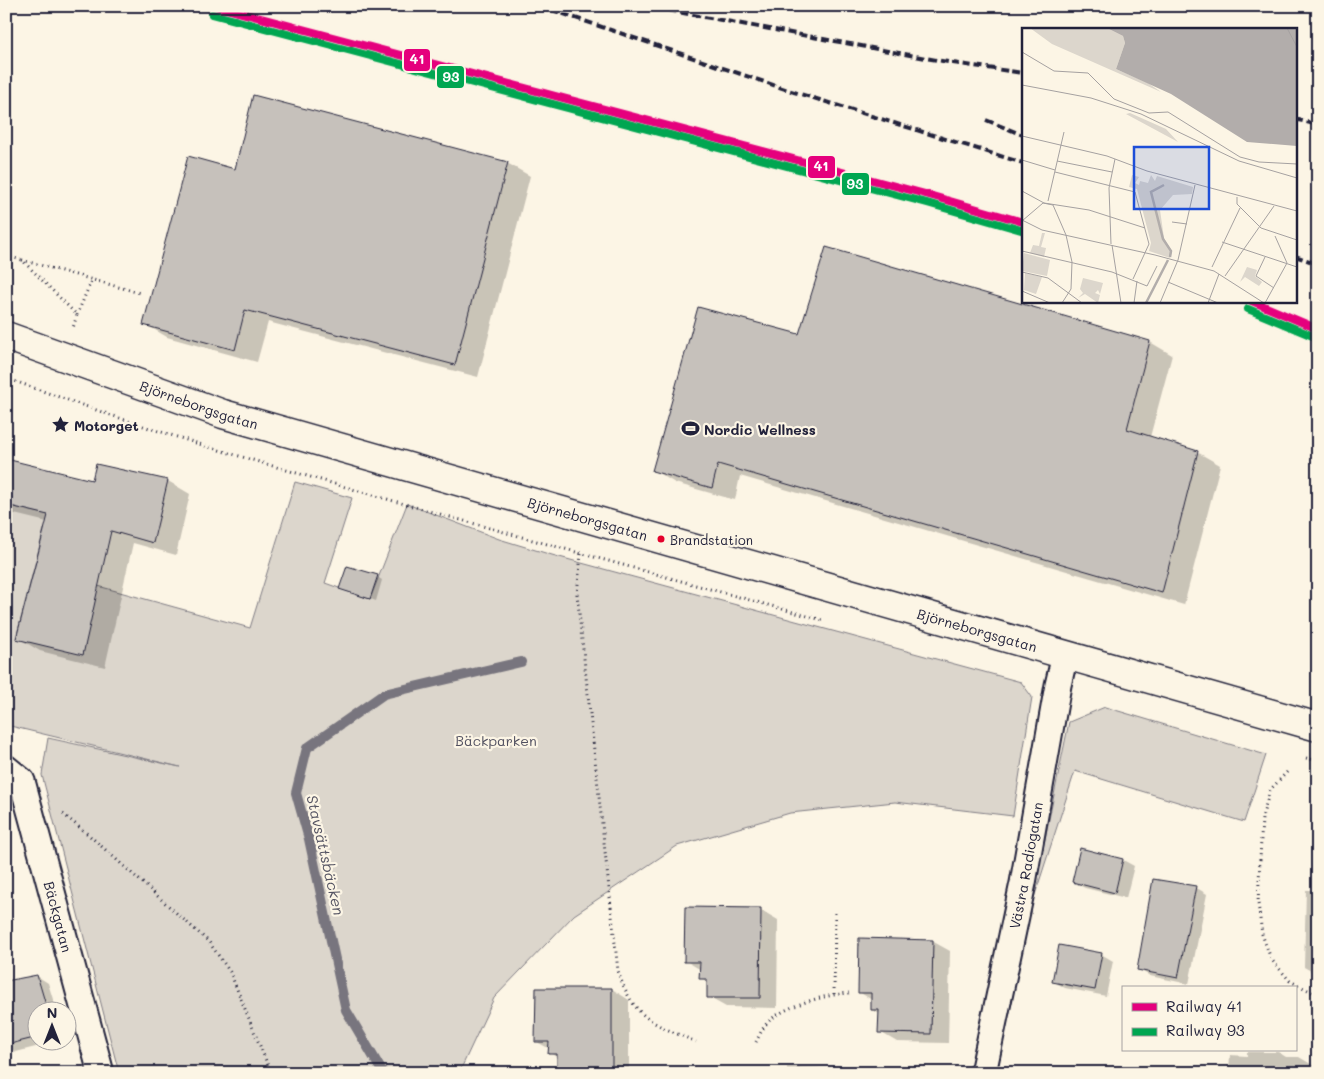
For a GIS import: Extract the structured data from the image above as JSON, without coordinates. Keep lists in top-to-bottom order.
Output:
{
  "streets": {
    "highway": ["Björneborgsgatan"],
    "street": ["Västra Radiogatan", "Bäckgatan"]
  },
  "crossings": [
    ["Björneborgsgatan", "Västra Radiogatan"]
  ],
  "water": ["Stavsättsbäcken"],
  "parks": ["Bäckparken"],
  "places": {
    "place": ["Motorget"],
    "sports": ["Nordic Wellness"],
    "other": ["Brandstation"]
  },
  "lines": ["rail line 41", "rail line 93"],
  "legend": ["Railway 41", "Railway 93"],
  "north": "top"
}
